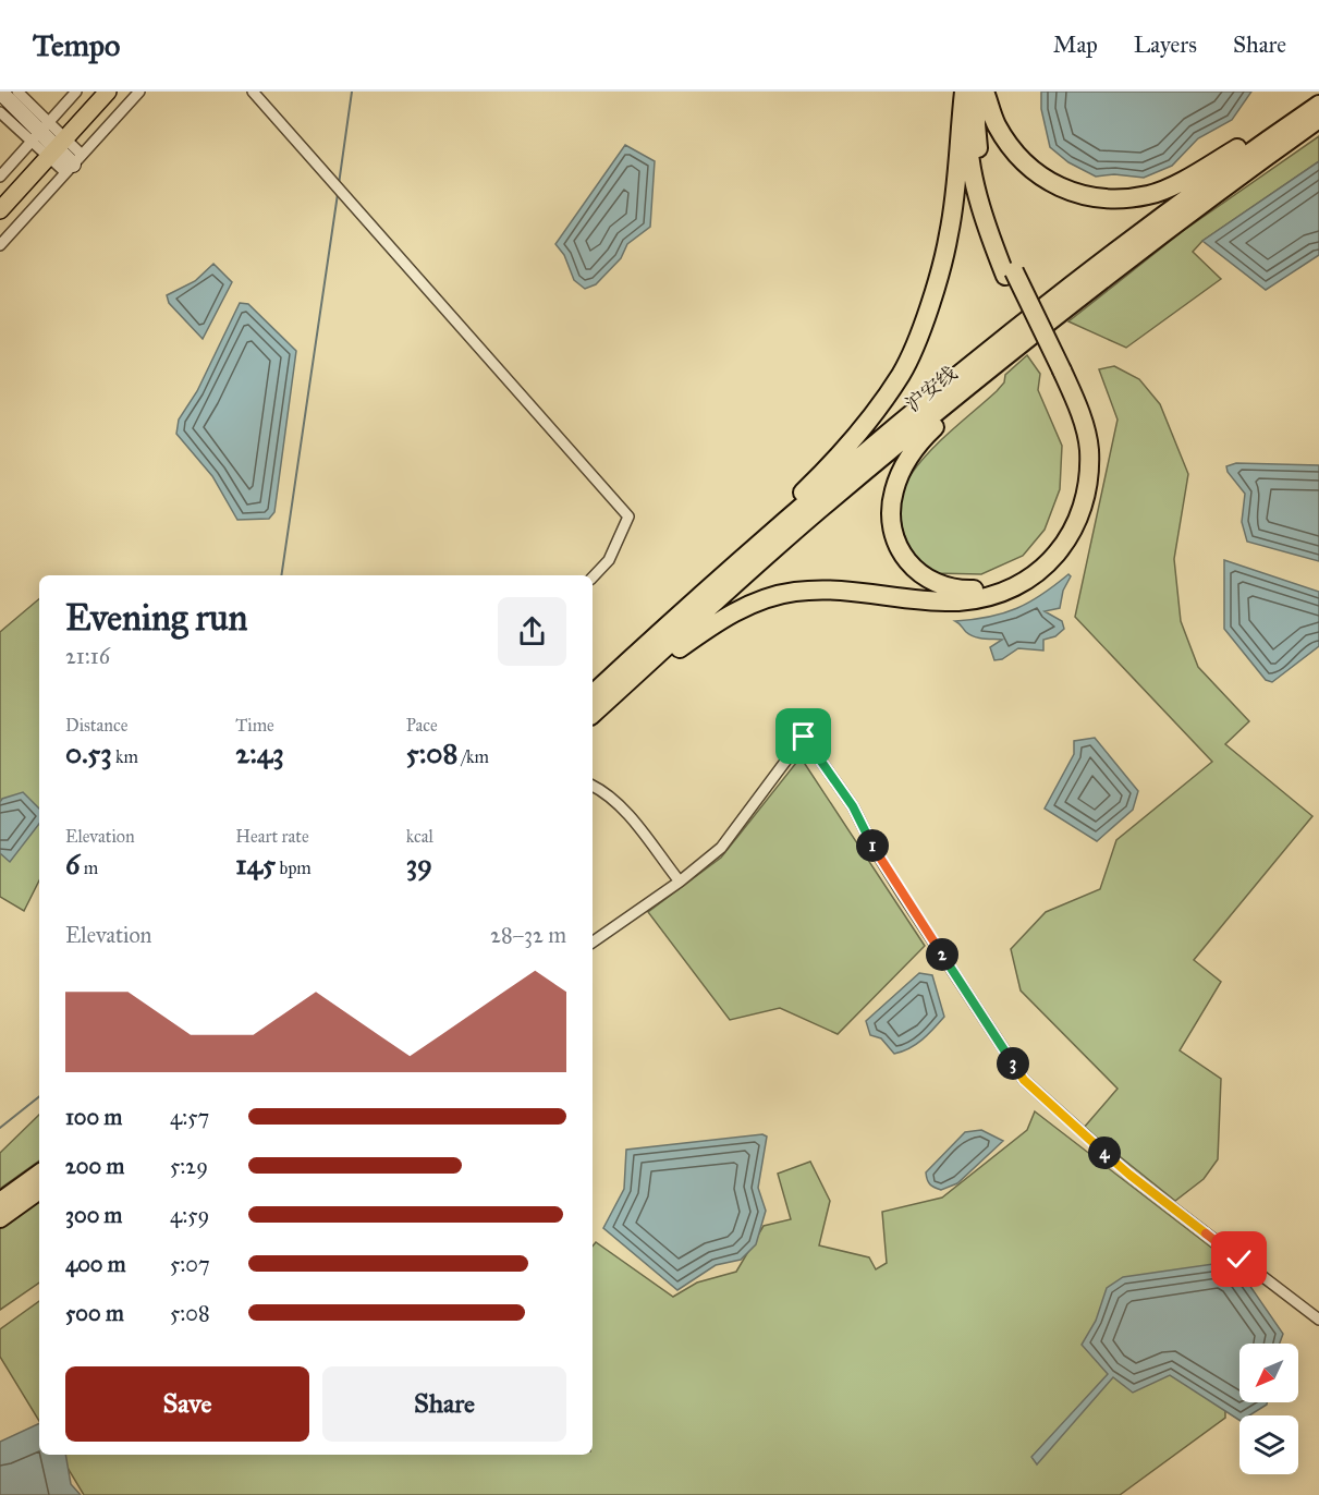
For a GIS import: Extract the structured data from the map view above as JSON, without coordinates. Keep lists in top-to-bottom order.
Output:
{
  "streets": {
    "highway": ["沪安线"]
  },
  "north": "bottom left",
  "page": {
    "header": "Tempo",
    "nav": ["Map", "Layers", "Share"],
    "heading": ["Evening run", "21:16"],
    "stats": [
      ["Distance", "0.53 km"],
      ["Time", "2:43"],
      ["Pace", "5:08 /km"],
      ["Elevation", "6 m"],
      ["Heart rate", "145 bpm"],
      ["kcal", "39"]
    ],
    "pins": [
      "1",
      "2",
      "3",
      "4"
    ],
    "chart": ["Elevation", "28–32 m"],
    "list": [
      {
        "name": "100 m",
        "note": "4:57"
      },
      {
        "name": "200 m",
        "note": "5:29"
      },
      {
        "name": "300 m",
        "note": "4:59"
      },
      {
        "name": "400 m",
        "note": "5:07"
      },
      {
        "name": "500 m",
        "note": "5:08"
      }
    ],
    "buttons": ["Save", "Share"]
  }
}
